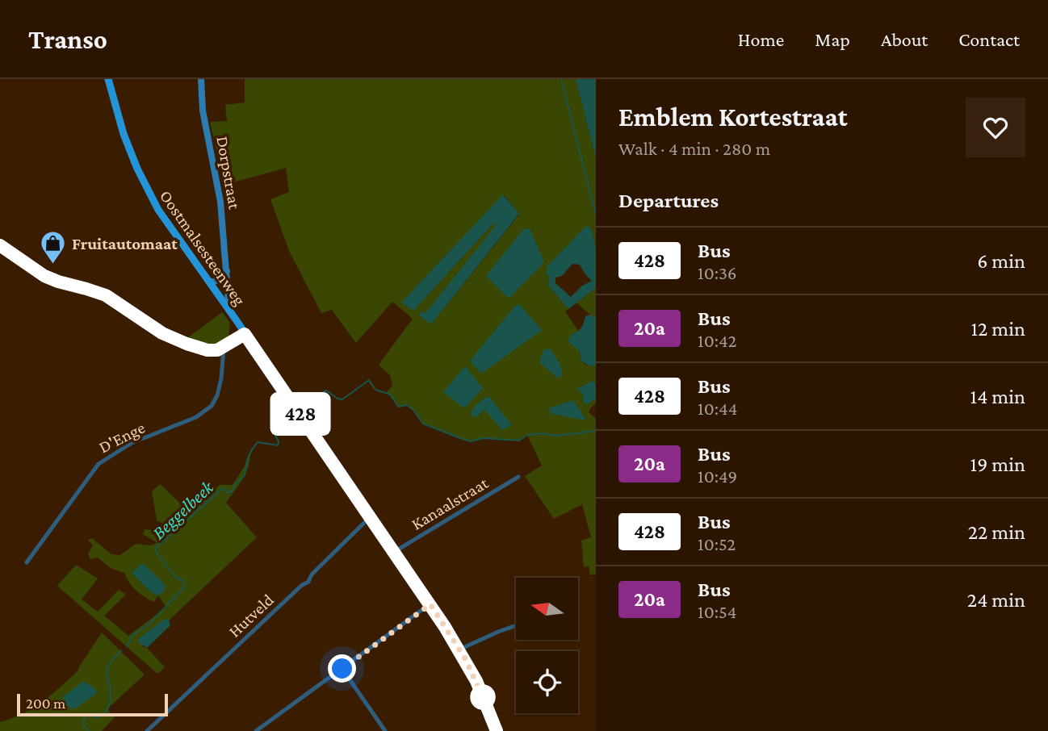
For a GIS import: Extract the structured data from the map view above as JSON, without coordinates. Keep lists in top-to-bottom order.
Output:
{
  "streets": {
    "main road": ["Oostmalsesteenweg"],
    "street": [
      "Dorpstraat",
      "D'Enge",
      "Kanaalstraat",
      "Hutveld"
    ]
  },
  "crossings": [
    ["Dorpstraat", "Oostmalsesteenweg"],
    ["Oostmalsesteenweg", "Kanaalstraat"],
    ["Oostmalsesteenweg", "Hutveld"]
  ],
  "water": ["Beggelbeek"],
  "places": {
    "shop": ["Fruitautomaat"]
  },
  "lines": ["bus line 428"],
  "scale_bar": "200 m",
  "north": "left",
  "page": {
    "header": "Transo",
    "nav": [
      "Home",
      "Map",
      "About",
      "Contact"
    ],
    "on_map": "428",
    "heading": [
      ["Emblem Kortestraat", "Walk · 4 min · 280 m"],
      "Departures"
    ],
    "list": [
      {
        "mark": "428",
        "name": "Bus",
        "note": "10:36",
        "value": "6 min"
      },
      {
        "mark": "20a",
        "name": "Bus",
        "note": "10:42",
        "value": "12 min"
      },
      {
        "mark": "428",
        "name": "Bus",
        "note": "10:44",
        "value": "14 min"
      },
      {
        "mark": "20a",
        "name": "Bus",
        "note": "10:49",
        "value": "19 min"
      },
      {
        "mark": "428",
        "name": "Bus",
        "note": "10:52",
        "value": "22 min"
      },
      {
        "mark": "20a",
        "name": "Bus",
        "note": "10:54",
        "value": "24 min"
      }
    ],
    "scale": "200 m"
  }
}
